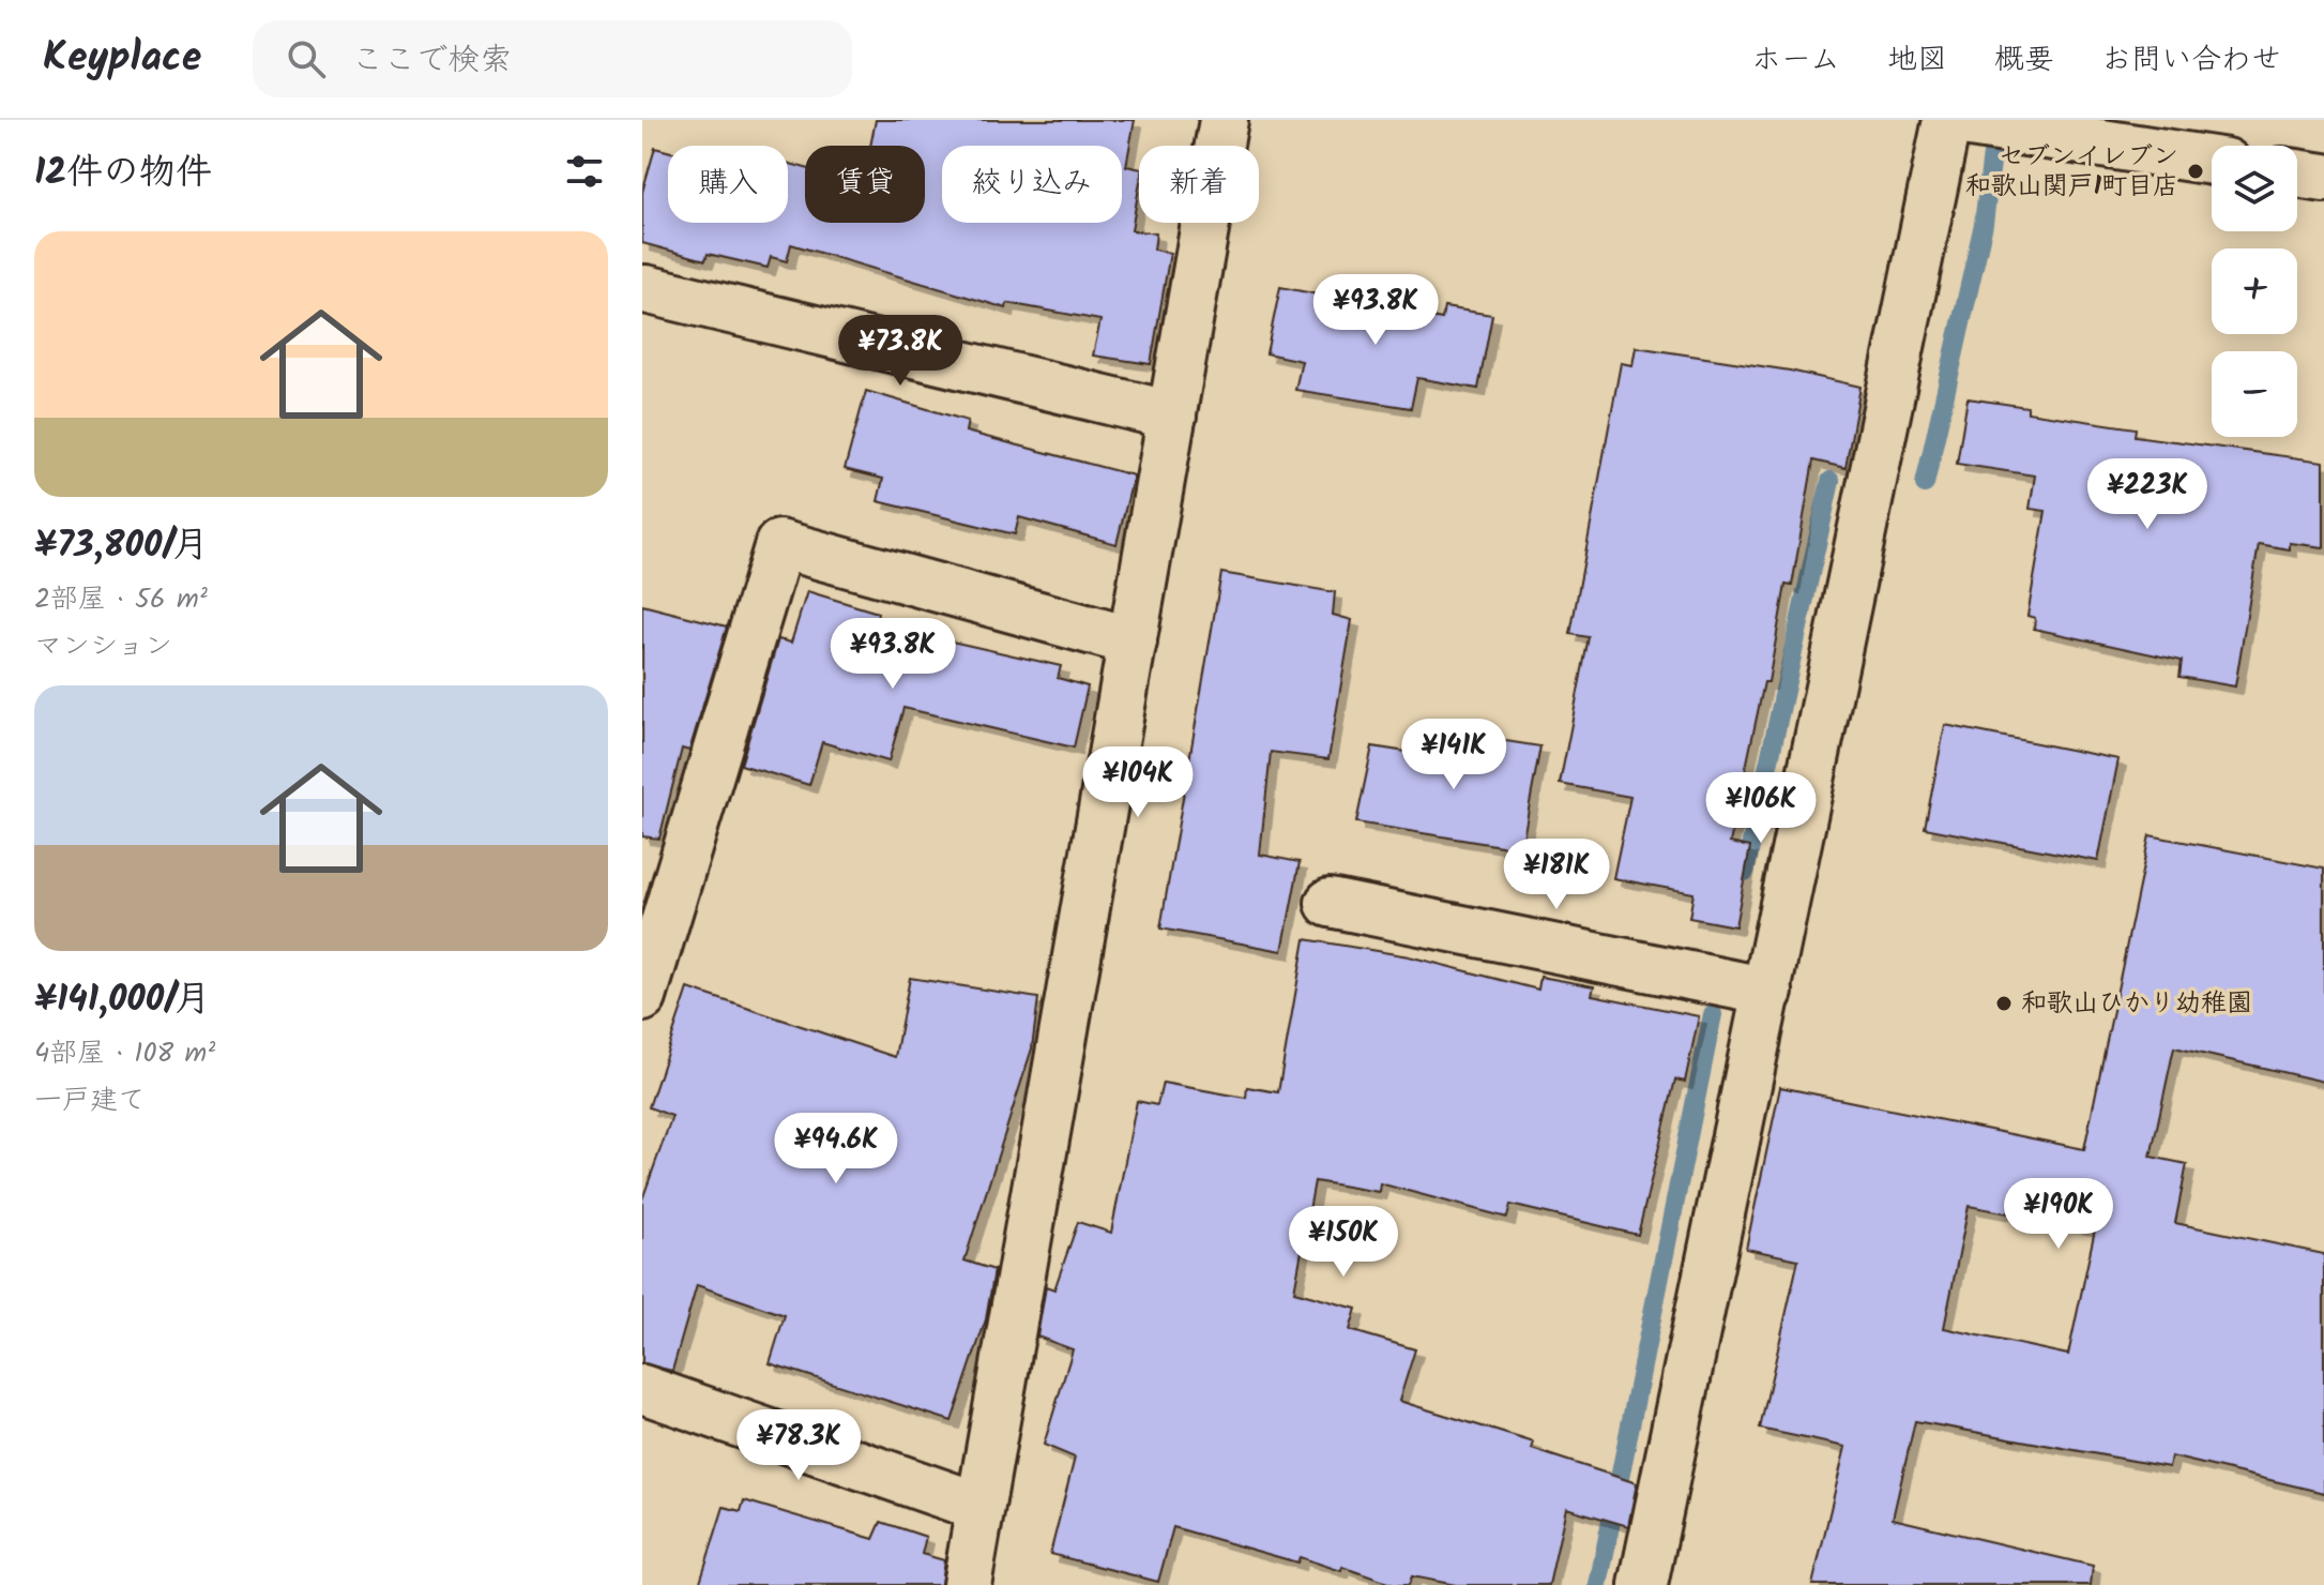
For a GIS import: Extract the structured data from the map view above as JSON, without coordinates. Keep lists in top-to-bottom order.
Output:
{
  "places": ["セブンイレブン 和歌山関戸1町目店", "和歌山ひかり幼稚園"],
  "page": {
    "header": "Keyplace",
    "search": "ここで検索",
    "nav": [
      "ホーム",
      "地図",
      "概要",
      "お問い合わせ"
    ],
    "heading": "12件の物件",
    "map_buttons": ["+", "−"],
    "chip": [
      "購入",
      "賃貸",
      "絞り込み",
      "新着"
    ],
    "list": [
      {
        "name": "¥73,800/月",
        "note": "2部屋 · 56 m² · マンション"
      },
      {
        "name": "¥141,000/月",
        "note": "4部屋 · 108 m² · 一戸建て"
      }
    ],
    "price": [
      "¥93.8K",
      "¥73.8K",
      "¥223K",
      "¥93.8K",
      "¥141K",
      "¥104K",
      "¥106K",
      "¥181K",
      "¥94.6K",
      "¥190K",
      "¥150K",
      "¥78.3K"
    ]
  }
}
